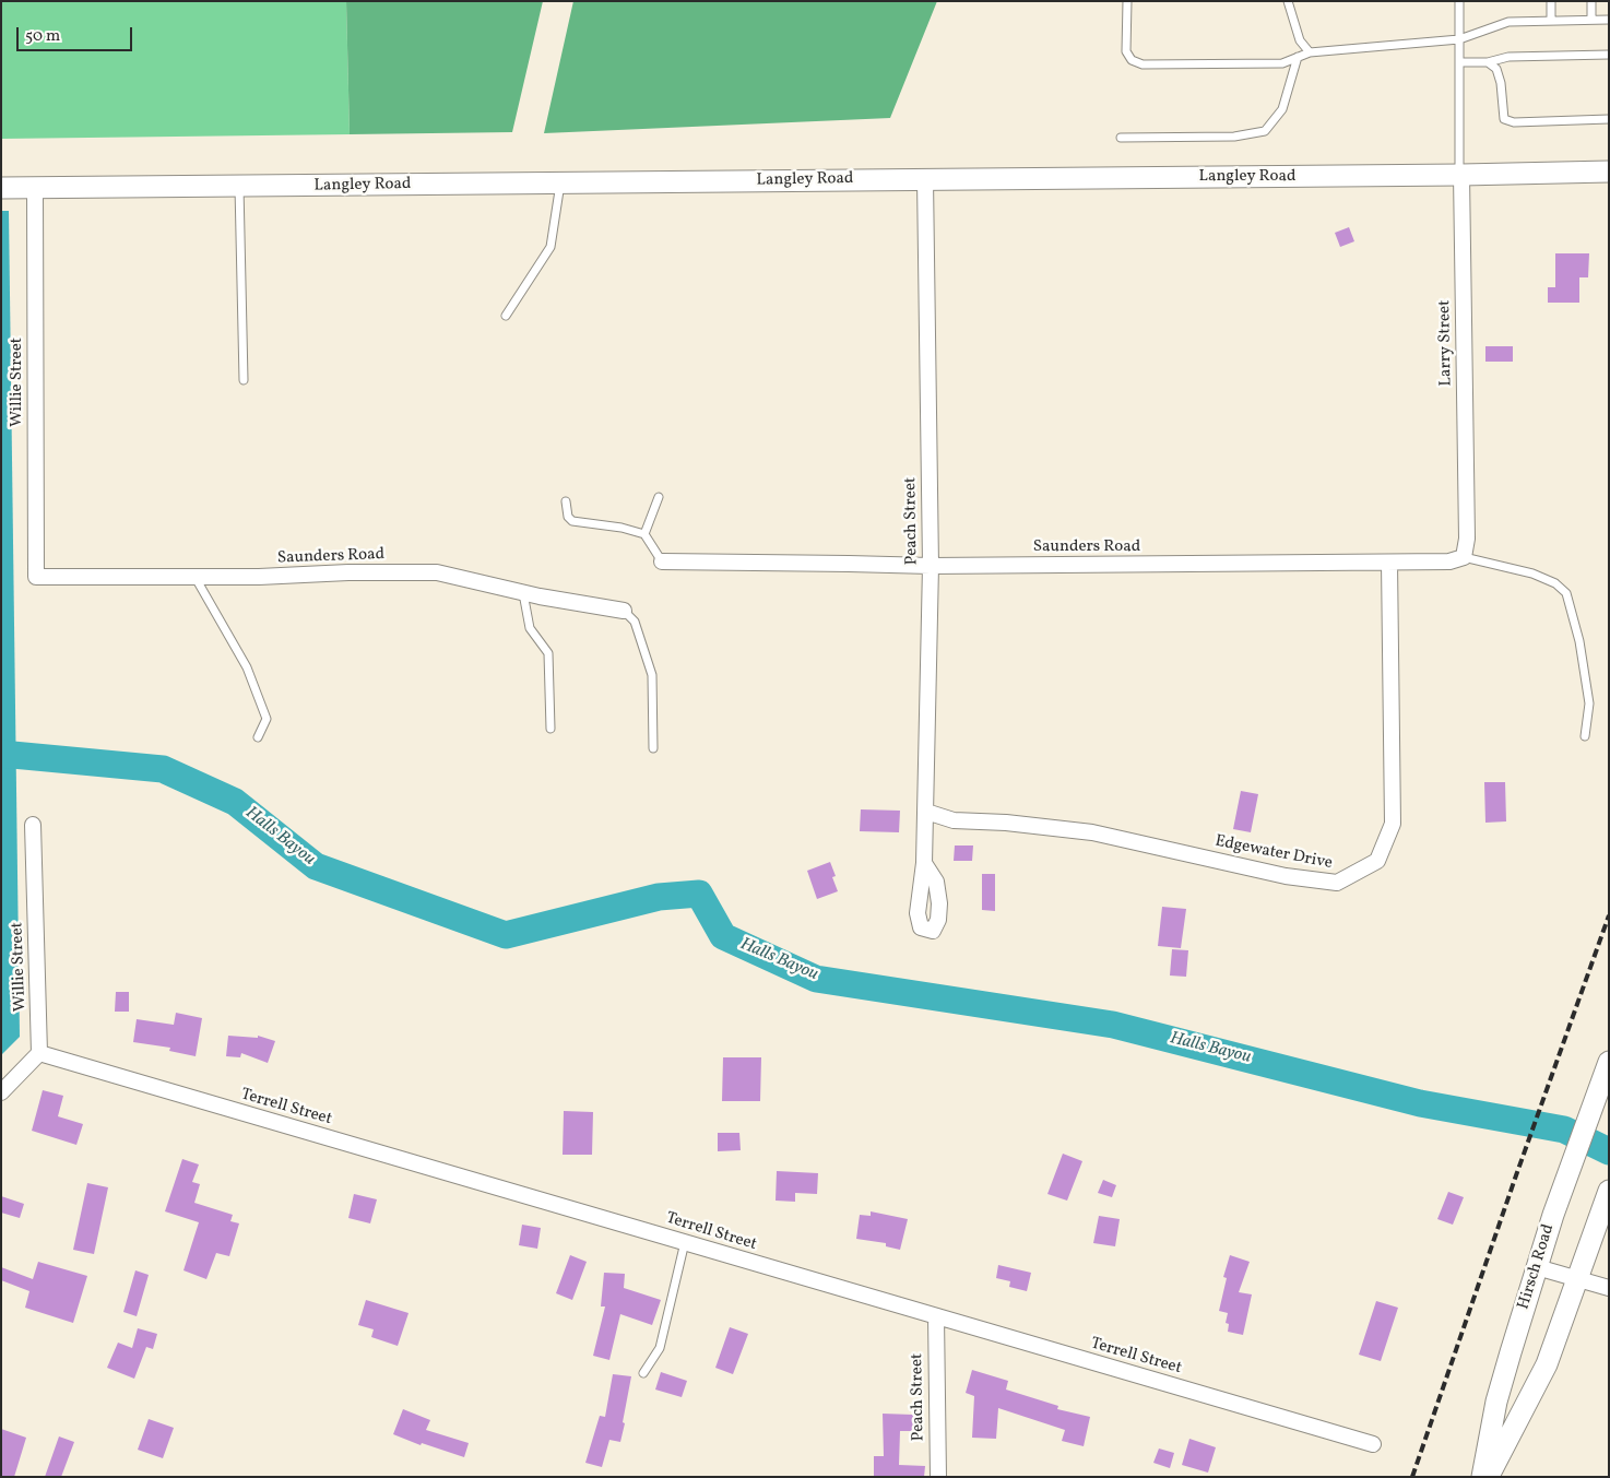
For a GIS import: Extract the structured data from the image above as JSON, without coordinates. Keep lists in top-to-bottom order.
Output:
{
  "streets": {
    "street": [
      "Langley Road",
      "Larry Street",
      "Willie Street",
      "Peach Street",
      "Saunders Road",
      "Edgewater Drive",
      "Terrell Street",
      "Hirsch Road"
    ]
  },
  "crossings": [
    ["Langley Road", "Larry Street"],
    ["Langley Road", "Willie Street"],
    ["Langley Road", "Peach Street"],
    ["Larry Street", "Saunders Road"],
    ["Willie Street", "Saunders Road"],
    ["Willie Street", "Terrell Street"],
    ["Peach Street", "Saunders Road"],
    ["Peach Street", "Edgewater Drive"],
    ["Peach Street", "Terrell Street"],
    ["Saunders Road", "Edgewater Drive"]
  ],
  "water": ["Halls Bayou"],
  "scale_bar": "50 m"
}
